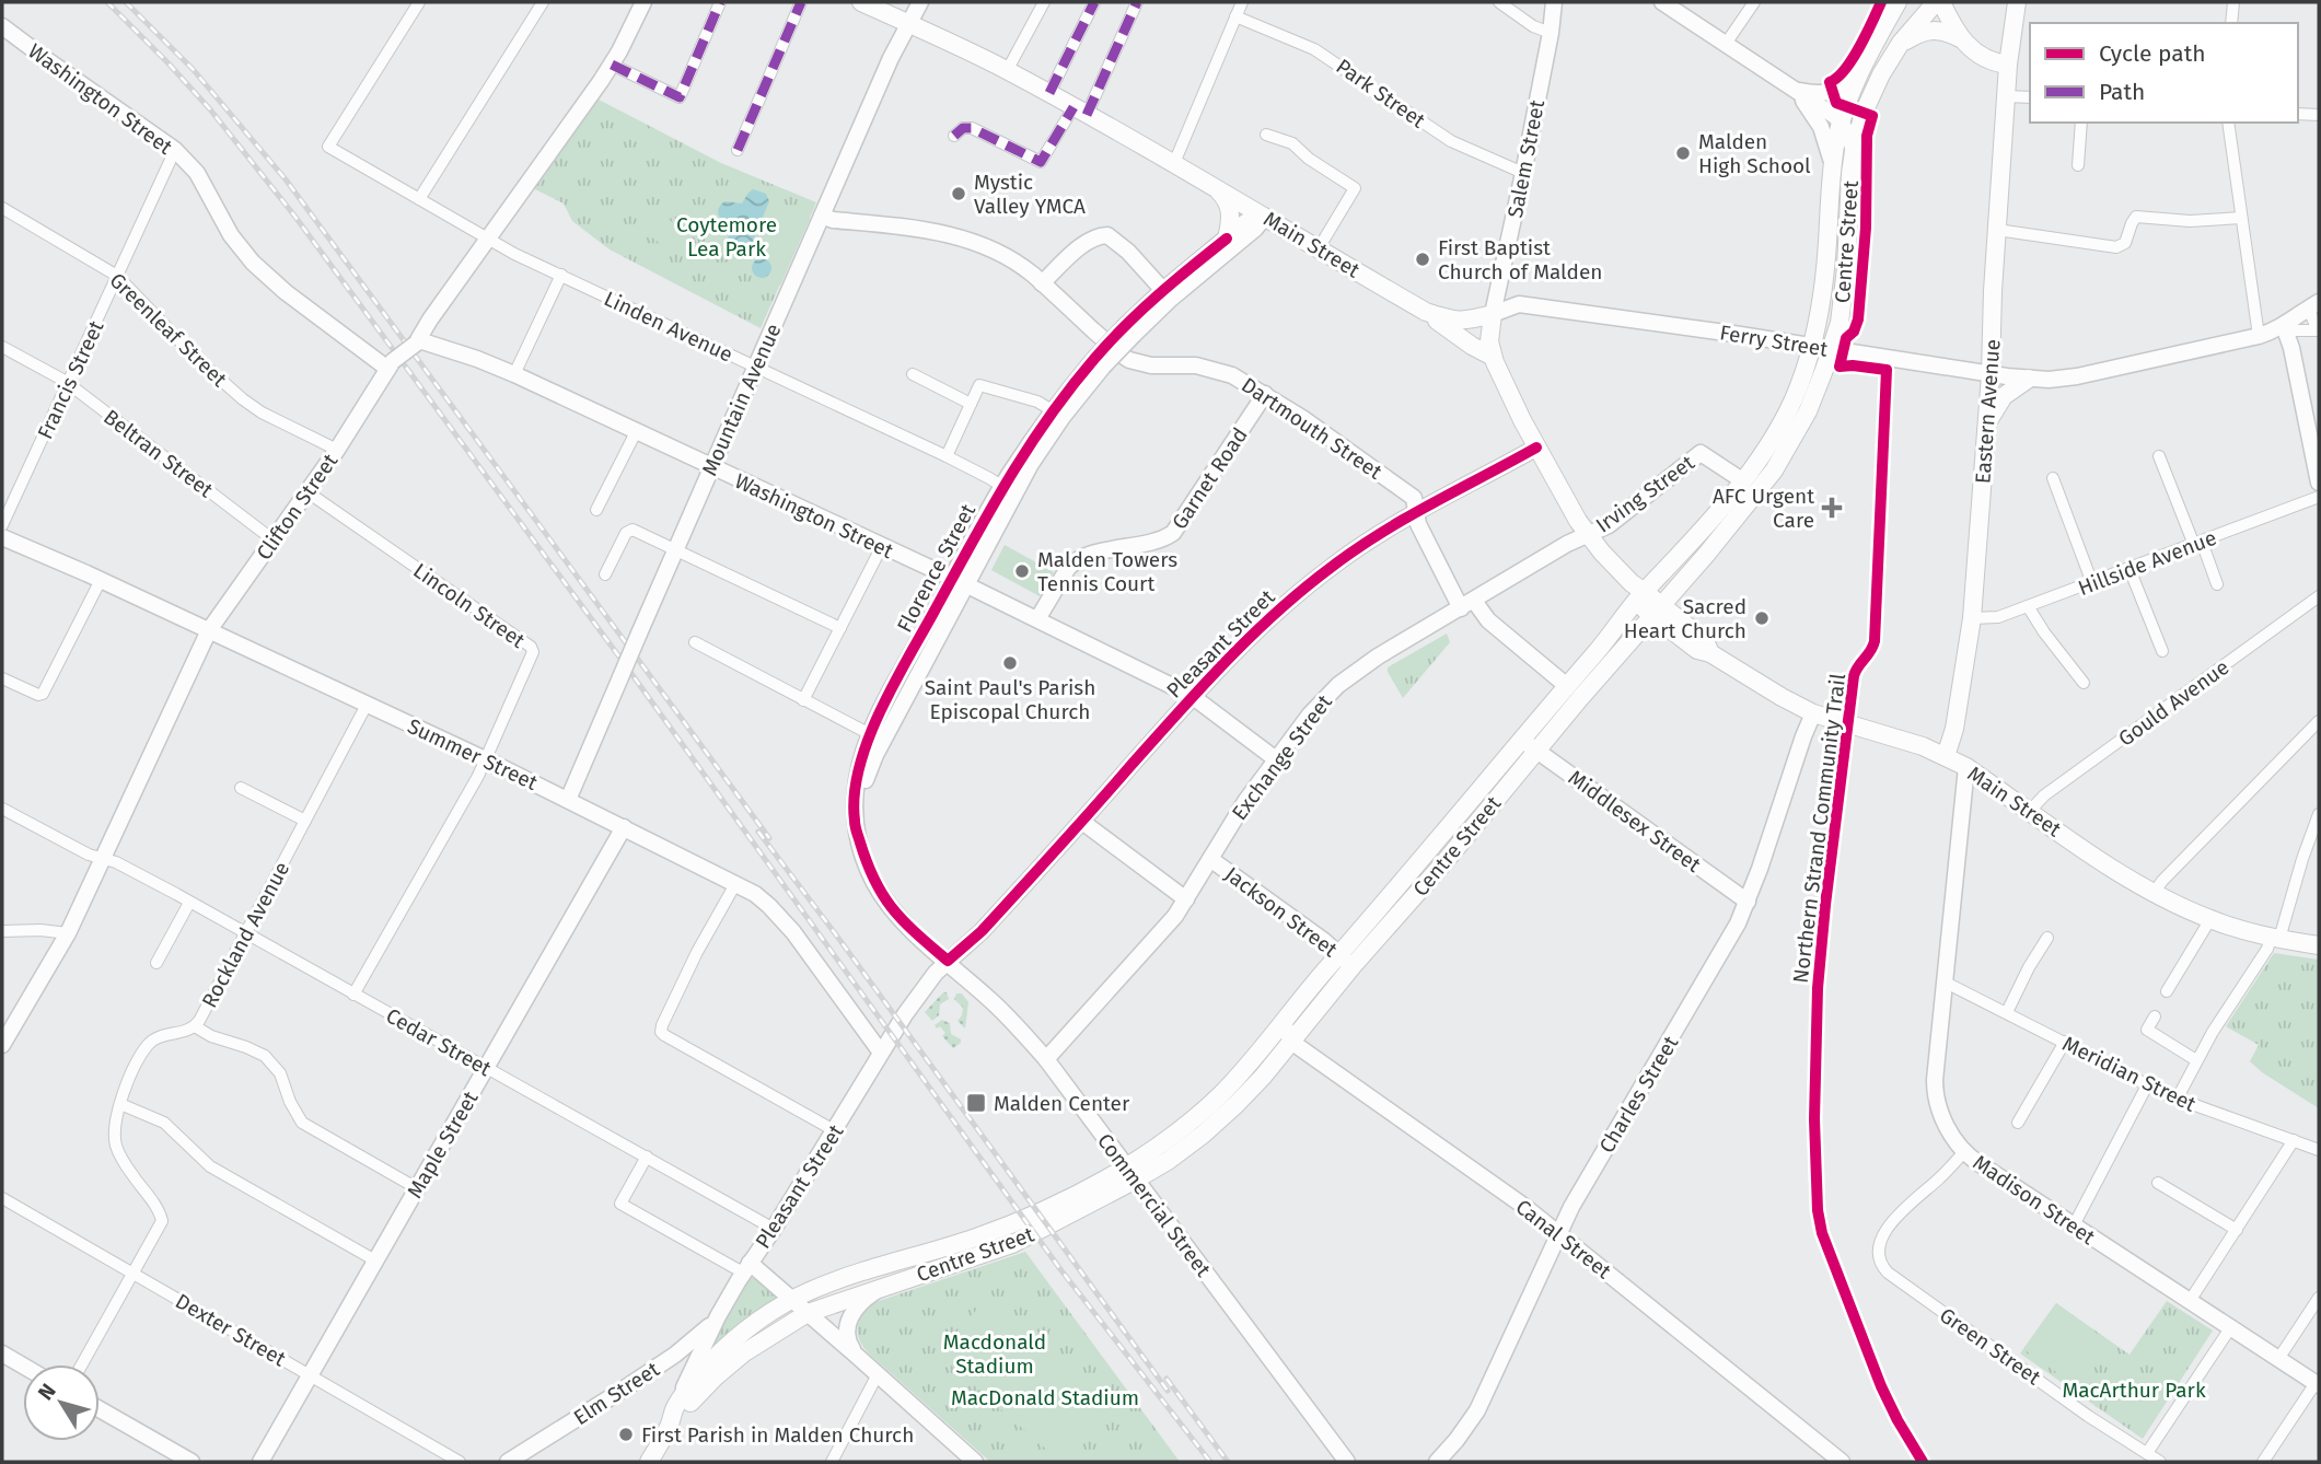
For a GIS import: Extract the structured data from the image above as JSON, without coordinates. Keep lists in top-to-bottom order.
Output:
{
  "streets": {
    "main road": [
      "Centre Street",
      "Main Street",
      "Eastern Avenue",
      "Pleasant Street"
    ],
    "street": [
      "Park Street",
      "Washington Street",
      "Salem Street",
      "Linden Avenue",
      "Greenleaf Street",
      "Ferry Street",
      "Francis Street",
      "Mountain Avenue",
      "Dartmouth Street",
      "Beltran Street",
      "Garnet Road",
      "Irving Street",
      "Clifton Street",
      "Hillside Avenue",
      "Florence Street",
      "Lincoln Street",
      "Gould Avenue",
      "Summer Street",
      "Exchange Street",
      "Middlesex Street",
      "Jackson Street",
      "Rockland Avenue",
      "Cedar Street",
      "Meridian Street",
      "Charles Street",
      "Maple Street",
      "Madison Street",
      "Commercial Street",
      "Canal Street",
      "Dexter Street",
      "Green Street",
      "Elm Street"
    ],
    "cycle path": ["Northern Strand Community Trail"]
  },
  "crossings": [
    ["Park Street", "Salem Street"],
    ["Washington Street", "Francis Street"],
    ["Washington Street", "Mountain Avenue"],
    ["Washington Street", "Garnet Road"],
    ["Washington Street", "Clifton Street"],
    ["Washington Street", "Florence Street"],
    ["Washington Street", "Pleasant Street"],
    ["Washington Street", "Exchange Street"],
    ["Salem Street", "Main Street"],
    ["Salem Street", "Ferry Street"],
    ["Centre Street", "Main Street"],
    ["Centre Street", "Ferry Street"],
    ["Centre Street", "Irving Street"],
    ["Centre Street", "Pleasant Street"],
    ["Centre Street", "Middlesex Street"],
    ["Centre Street", "Jackson Street"],
    ["Centre Street", "Commercial Street"],
    ["Centre Street", "Canal Street"],
    ["Main Street", "Ferry Street"],
    ["Main Street", "Mountain Avenue"],
    ["Main Street", "Eastern Avenue"],
    ["Main Street", "Irving Street"],
    ["Main Street", "Florence Street"],
    ["Main Street", "Pleasant Street"],
    ["Main Street", "Gould Avenue"],
    ["Main Street", "Exchange Street"],
    ["Main Street", "Charles Street"],
    ["Main Street", "Madison Street"],
    ["Linden Avenue", "Mountain Avenue"],
    ["Linden Avenue", "Clifton Street"],
    ["Linden Avenue", "Florence Street"],
    ["Greenleaf Street", "Francis Street"],
    ["Greenleaf Street", "Clifton Street"],
    ["Ferry Street", "Eastern Avenue"],
    ["Francis Street", "Beltran Street"],
    ["Mountain Avenue", "Dartmouth Street"],
    ["Mountain Avenue", "Summer Street"],
    ["Eastern Avenue", "Hillside Avenue"],
    ["Dartmouth Street", "Garnet Road"],
    ["Dartmouth Street", "Pleasant Street"],
    ["Beltran Street", "Clifton Street"],
    ["Irving Street", "Exchange Street"],
    ["Clifton Street", "Lincoln Street"],
    ["Clifton Street", "Summer Street"],
    ["Clifton Street", "Cedar Street"],
    ["Florence Street", "Pleasant Street"],
    ["Florence Street", "Commercial Street"],
    ["Lincoln Street", "Summer Street"],
    ["Pleasant Street", "Summer Street"],
    ["Pleasant Street", "Cedar Street"],
    ["Pleasant Street", "Commercial Street"],
    ["Pleasant Street", "Elm Street"],
    ["Summer Street", "Rockland Avenue"],
    ["Summer Street", "Maple Street"],
    ["Exchange Street", "Jackson Street"],
    ["Exchange Street", "Commercial Street"],
    ["Middlesex Street", "Charles Street"],
    ["Rockland Avenue", "Cedar Street"],
    ["Rockland Avenue", "Dexter Street"],
    ["Cedar Street", "Maple Street"],
    ["Meridian Street", "Madison Street"],
    ["Charles Street", "Canal Street"],
    ["Maple Street", "Dexter Street"],
    ["Madison Street", "Green Street"]
  ],
  "parks": [
    "Coytemore Lea Park",
    "Macdonald Stadium",
    "MacArthur Park",
    "MacDonald Stadium"
  ],
  "places": {
    "other": [
      "Malden High School",
      "Mystic Valley YMCA",
      "First Baptist Church of Malden",
      "Malden Towers Tennis Court",
      "Sacred Heart Church",
      "Saint Paul's Parish Episcopal Church",
      "First Parish in Malden Church"
    ],
    "health": ["AFC Urgent Care"],
    "transit": ["Malden Center"]
  },
  "legend": ["Cycle path", "Path"],
  "north": "top left"
}
